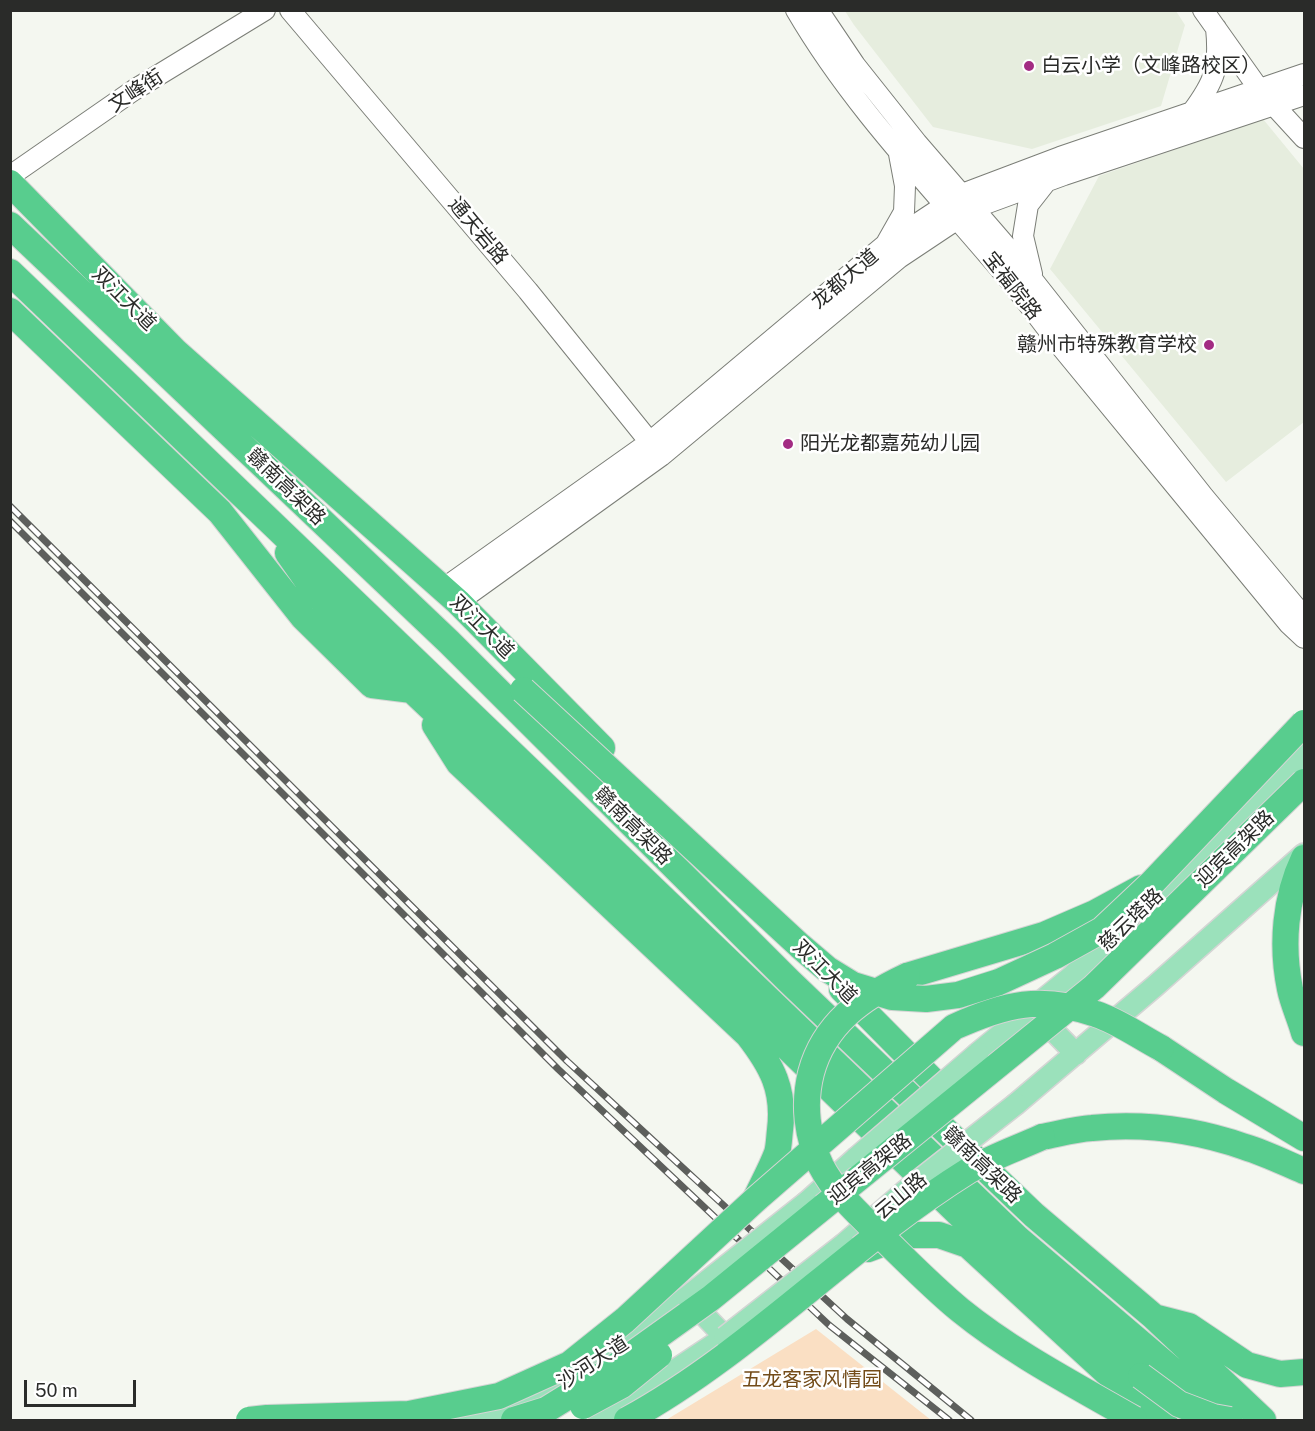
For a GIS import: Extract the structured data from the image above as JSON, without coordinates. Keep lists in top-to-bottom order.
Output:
{
  "streets": {
    "highway": ["双江大道", "赣南高架路", "迎宾高架路"],
    "main road": [
      "文峰街",
      "通天岩路",
      "龙都大道",
      "宝福院路",
      "慈云塔路",
      "云山路",
      "沙河大道"
    ]
  },
  "crossings": [
    ["通天岩路", "龙都大道"],
    ["龙都大道", "宝福院路"],
    ["龙都大道", "双江大道"],
    ["双江大道", "沙河大道"]
  ],
  "parks": ["五龙客家风情园"],
  "places": ["白云小学（文峰路校区）", "赣州市特殊教育学校", "阳光龙都嘉苑幼儿园"],
  "scale_bar": "50 m"
}
